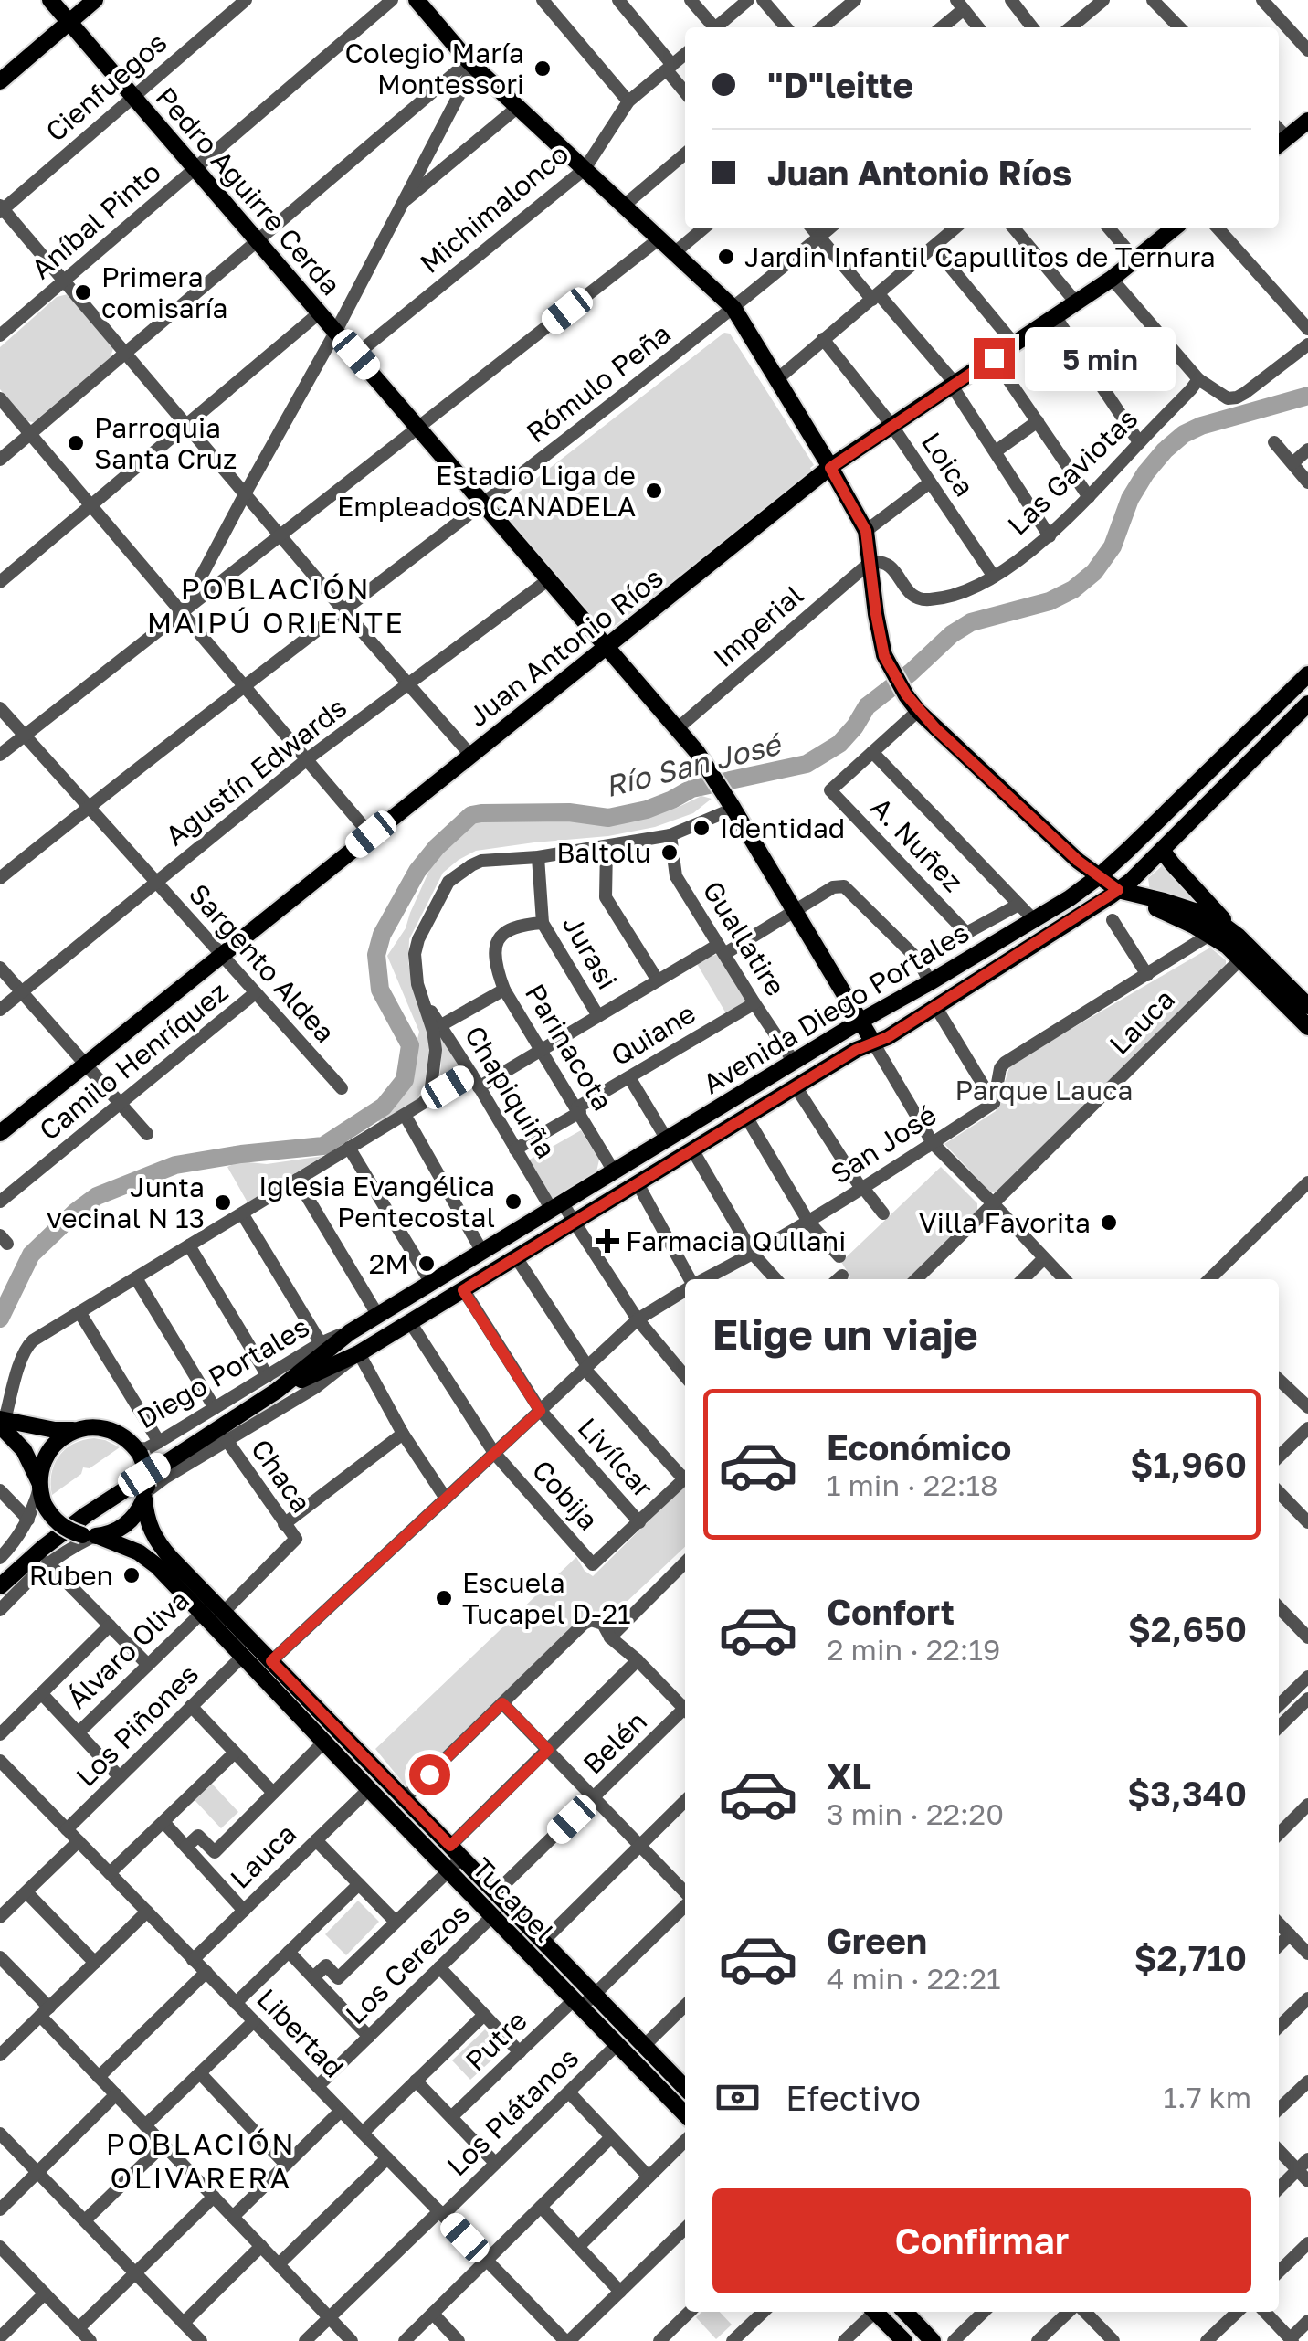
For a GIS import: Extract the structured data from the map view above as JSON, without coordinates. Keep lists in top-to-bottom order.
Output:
{
  "streets": {
    "main road": [
      "Pedro Aguirre Cerda",
      "Juan Antonio Ríos",
      "Avenida Diego Portales",
      "Diego Portales",
      "Tucapel"
    ],
    "street": [
      "Cienfuegos",
      "Michimalonco",
      "Aníbal Pinto",
      "Rómulo Peña",
      "Loica",
      "Las Gaviotas",
      "Imperial",
      "Agustín Edwards",
      "A. Nuñez",
      "Guallatire",
      "Jurasi",
      "Sargento Aldea",
      "Lauca",
      "Quiane",
      "Parinacota",
      "Camilo Henríquez",
      "Chapiquiña",
      "San José",
      "Livílcar",
      "Chaca",
      "Cobija",
      "Álvaro Oliva",
      "Los Piñones",
      "Belén",
      "Los Cerezos",
      "Libertad",
      "Putre",
      "Los Plátanos"
    ]
  },
  "crossings": [
    ["Cienfuegos", "Pedro Aguirre Cerda"],
    ["Pedro Aguirre Cerda", "Michimalonco"],
    ["Pedro Aguirre Cerda", "Aníbal Pinto"],
    ["Pedro Aguirre Cerda", "Rómulo Peña"],
    ["Pedro Aguirre Cerda", "Imperial"],
    ["Pedro Aguirre Cerda", "Juan Antonio Ríos"],
    ["Pedro Aguirre Cerda", "Agustín Edwards"],
    ["Pedro Aguirre Cerda", "Avenida Diego Portales"],
    ["Pedro Aguirre Cerda", "Lauca"],
    ["Pedro Aguirre Cerda", "San José"],
    ["Rómulo Peña", "Sargento Aldea"],
    ["Loica", "Las Gaviotas"],
    ["Loica", "Juan Antonio Ríos"],
    ["Las Gaviotas", "Imperial"],
    ["Juan Antonio Ríos", "Sargento Aldea"],
    ["Agustín Edwards", "Sargento Aldea"],
    ["A. Nuñez", "Avenida Diego Portales"],
    ["Guallatire", "Avenida Diego Portales"],
    ["Guallatire", "Quiane"],
    ["Jurasi", "Parinacota"],
    ["Sargento Aldea", "Camilo Henríquez"],
    ["Avenida Diego Portales", "Parinacota"],
    ["Avenida Diego Portales", "Chapiquiña"],
    ["Avenida Diego Portales", "Diego Portales"],
    ["Avenida Diego Portales", "Livílcar"],
    ["Avenida Diego Portales", "Cobija"],
    ["Lauca", "Tucapel"],
    ["Lauca", "Libertad"],
    ["Quiane", "Parinacota"],
    ["Quiane", "Chapiquiña"],
    ["Chapiquiña", "San José"],
    ["San José", "Livílcar"],
    ["San José", "Cobija"],
    ["San José", "Tucapel"],
    ["Diego Portales", "Tucapel"],
    ["Livílcar", "Cobija"],
    ["Chaca", "Álvaro Oliva"],
    ["Álvaro Oliva", "Tucapel"],
    ["Los Piñones", "Tucapel"],
    ["Los Piñones", "Libertad"],
    ["Belén", "Tucapel"],
    ["Tucapel", "Los Cerezos"],
    ["Tucapel", "Putre"],
    ["Tucapel", "Los Plátanos"],
    ["Los Cerezos", "Libertad"],
    ["Libertad", "Los Plátanos"]
  ],
  "districts": ["POBLACIÓN MAIPÚ ORIENTE", "POBLACIÓN OLIVARERA"],
  "water": ["Río San José"],
  "parks": ["Parque Lauca"],
  "places": {
    "other": [
      "Colegio María Montessori",
      "Jardin Infantil Capullitos de Ternura",
      "Primera comisaría",
      "Parroquia Santa Cruz",
      "Estadio Liga de Empleados CANADELA",
      "Identidad",
      "Baltolu",
      "Iglesia Evangélica Pentecostal",
      "Junta vecinal N 13",
      "Villa Favorita",
      "2M",
      "Ruben",
      "Escuela Tucapel D-21"
    ],
    "health": ["Farmacia Qullani"]
  },
  "page": {
    "banner": ["\"D\"leitte", "Juan Antonio Ríos"],
    "bubble": "5 min",
    "heading": "Elige un viaje",
    "list": [
      {
        "name": "Económico",
        "note": "1 min · 22:18",
        "value": "$1,960"
      },
      {
        "name": "Confort",
        "note": "2 min · 22:19",
        "value": "$2,650"
      },
      {
        "name": "XL",
        "note": "3 min · 22:20",
        "value": "$3,340"
      },
      {
        "name": "Green",
        "note": "4 min · 22:21",
        "value": "$2,710"
      }
    ],
    "pay": ["Efectivo", "1.7 km"],
    "buttons": "Confirmar"
  }
}
